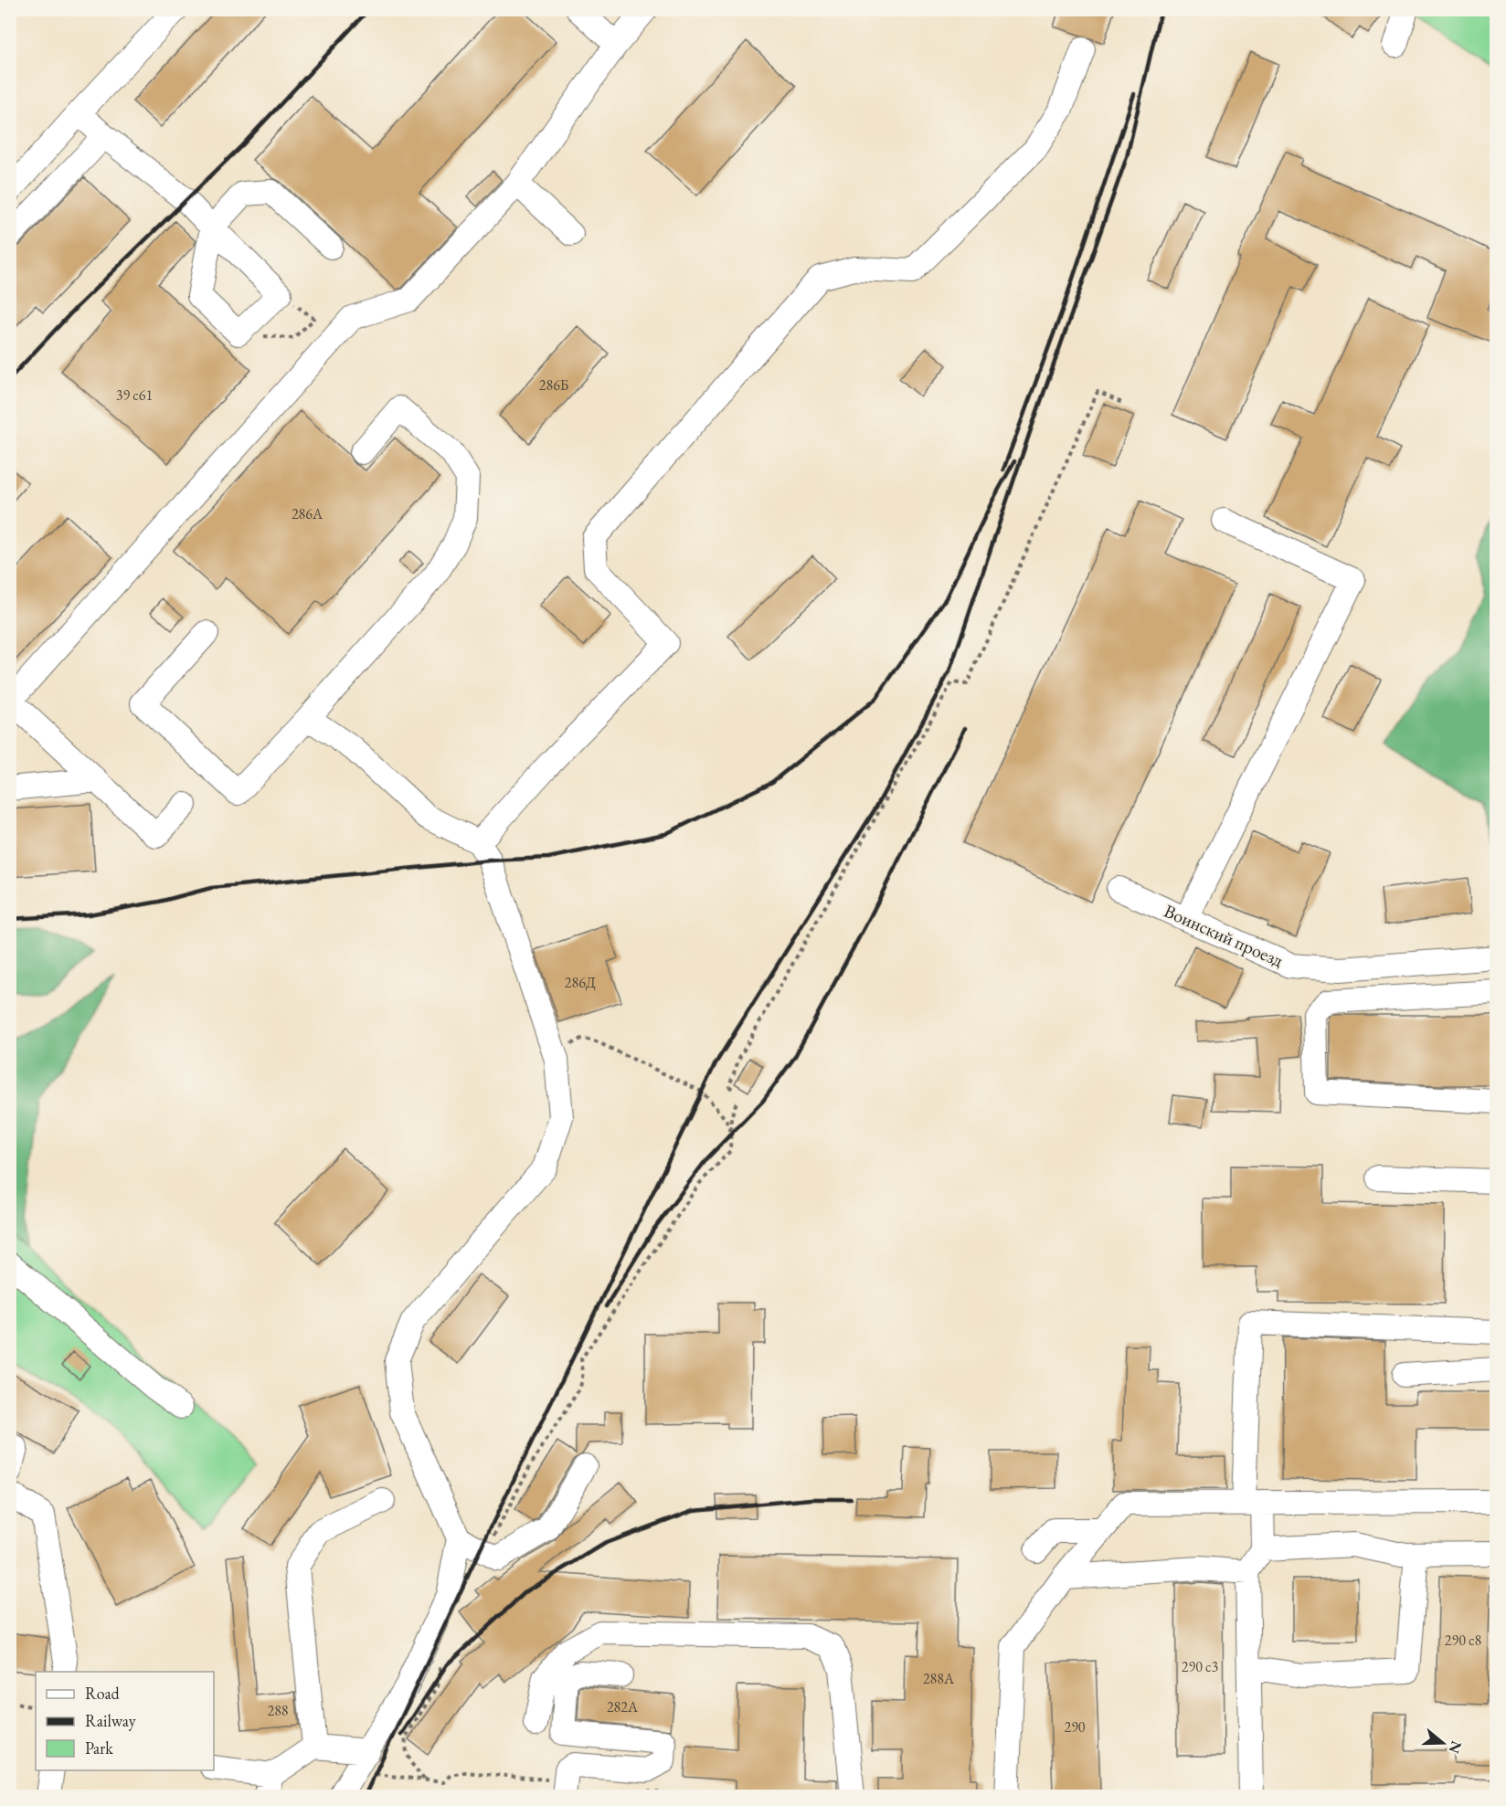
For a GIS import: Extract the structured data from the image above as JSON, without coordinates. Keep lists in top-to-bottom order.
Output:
{
  "streets": {
    "street": ["Воинский проезд"]
  },
  "house_numbers": [
    "286Б",
    "39 с61",
    "286А",
    "286Д",
    "290 с8",
    "290 с3",
    "288А",
    "282А",
    "288",
    "290"
  ],
  "legend": ["Road", "Railway", "Park"],
  "north": "right"
}
